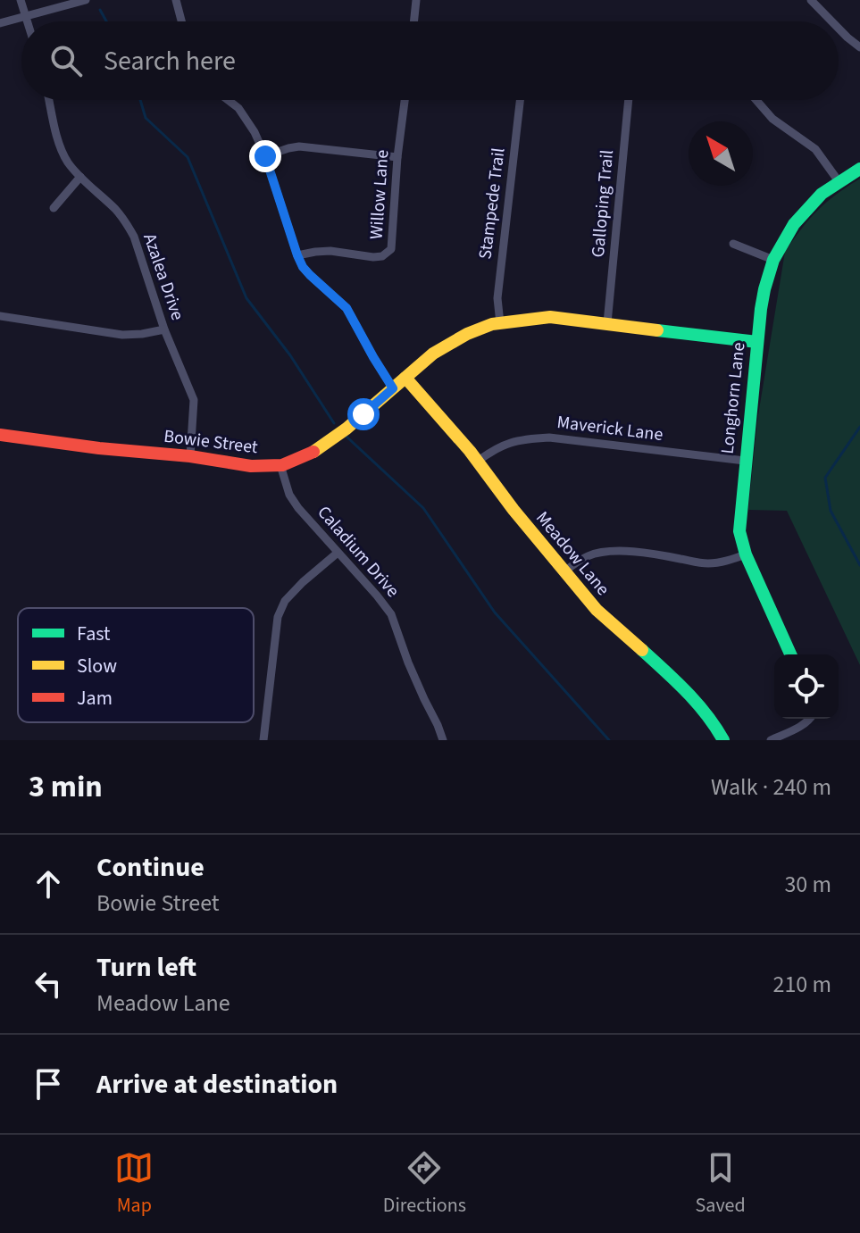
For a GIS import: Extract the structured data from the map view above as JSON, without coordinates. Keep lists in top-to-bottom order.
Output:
{
  "streets": {
    "street": [
      "Willow Lane",
      "Stampede Trail",
      "Galloping Trail",
      "Azalea Drive",
      "Longhorn Lane",
      "Maverick Lane",
      "Bowie Street",
      "Caladium Drive",
      "Meadow Lane"
    ]
  },
  "crossings": [
    ["Stampede Trail", "Bowie Street"],
    ["Galloping Trail", "Bowie Street"],
    ["Azalea Drive", "Bowie Street"],
    ["Longhorn Lane", "Maverick Lane"],
    ["Longhorn Lane", "Bowie Street"],
    ["Maverick Lane", "Meadow Lane"],
    ["Bowie Street", "Caladium Drive"],
    ["Bowie Street", "Meadow Lane"]
  ],
  "legend": ["Fast", "Slow", "Jam"],
  "north": "top left",
  "page": {
    "search": "Search here",
    "heading": ["3 min", "Walk · 240 m"],
    "list": [
      ["Continue", "Bowie Street", "30 m"],
      ["Turn left", "Meadow Lane", "210 m"],
      "Arrive at destination"
    ],
    "nav": ["Map", "Directions", "Saved"]
  }
}
